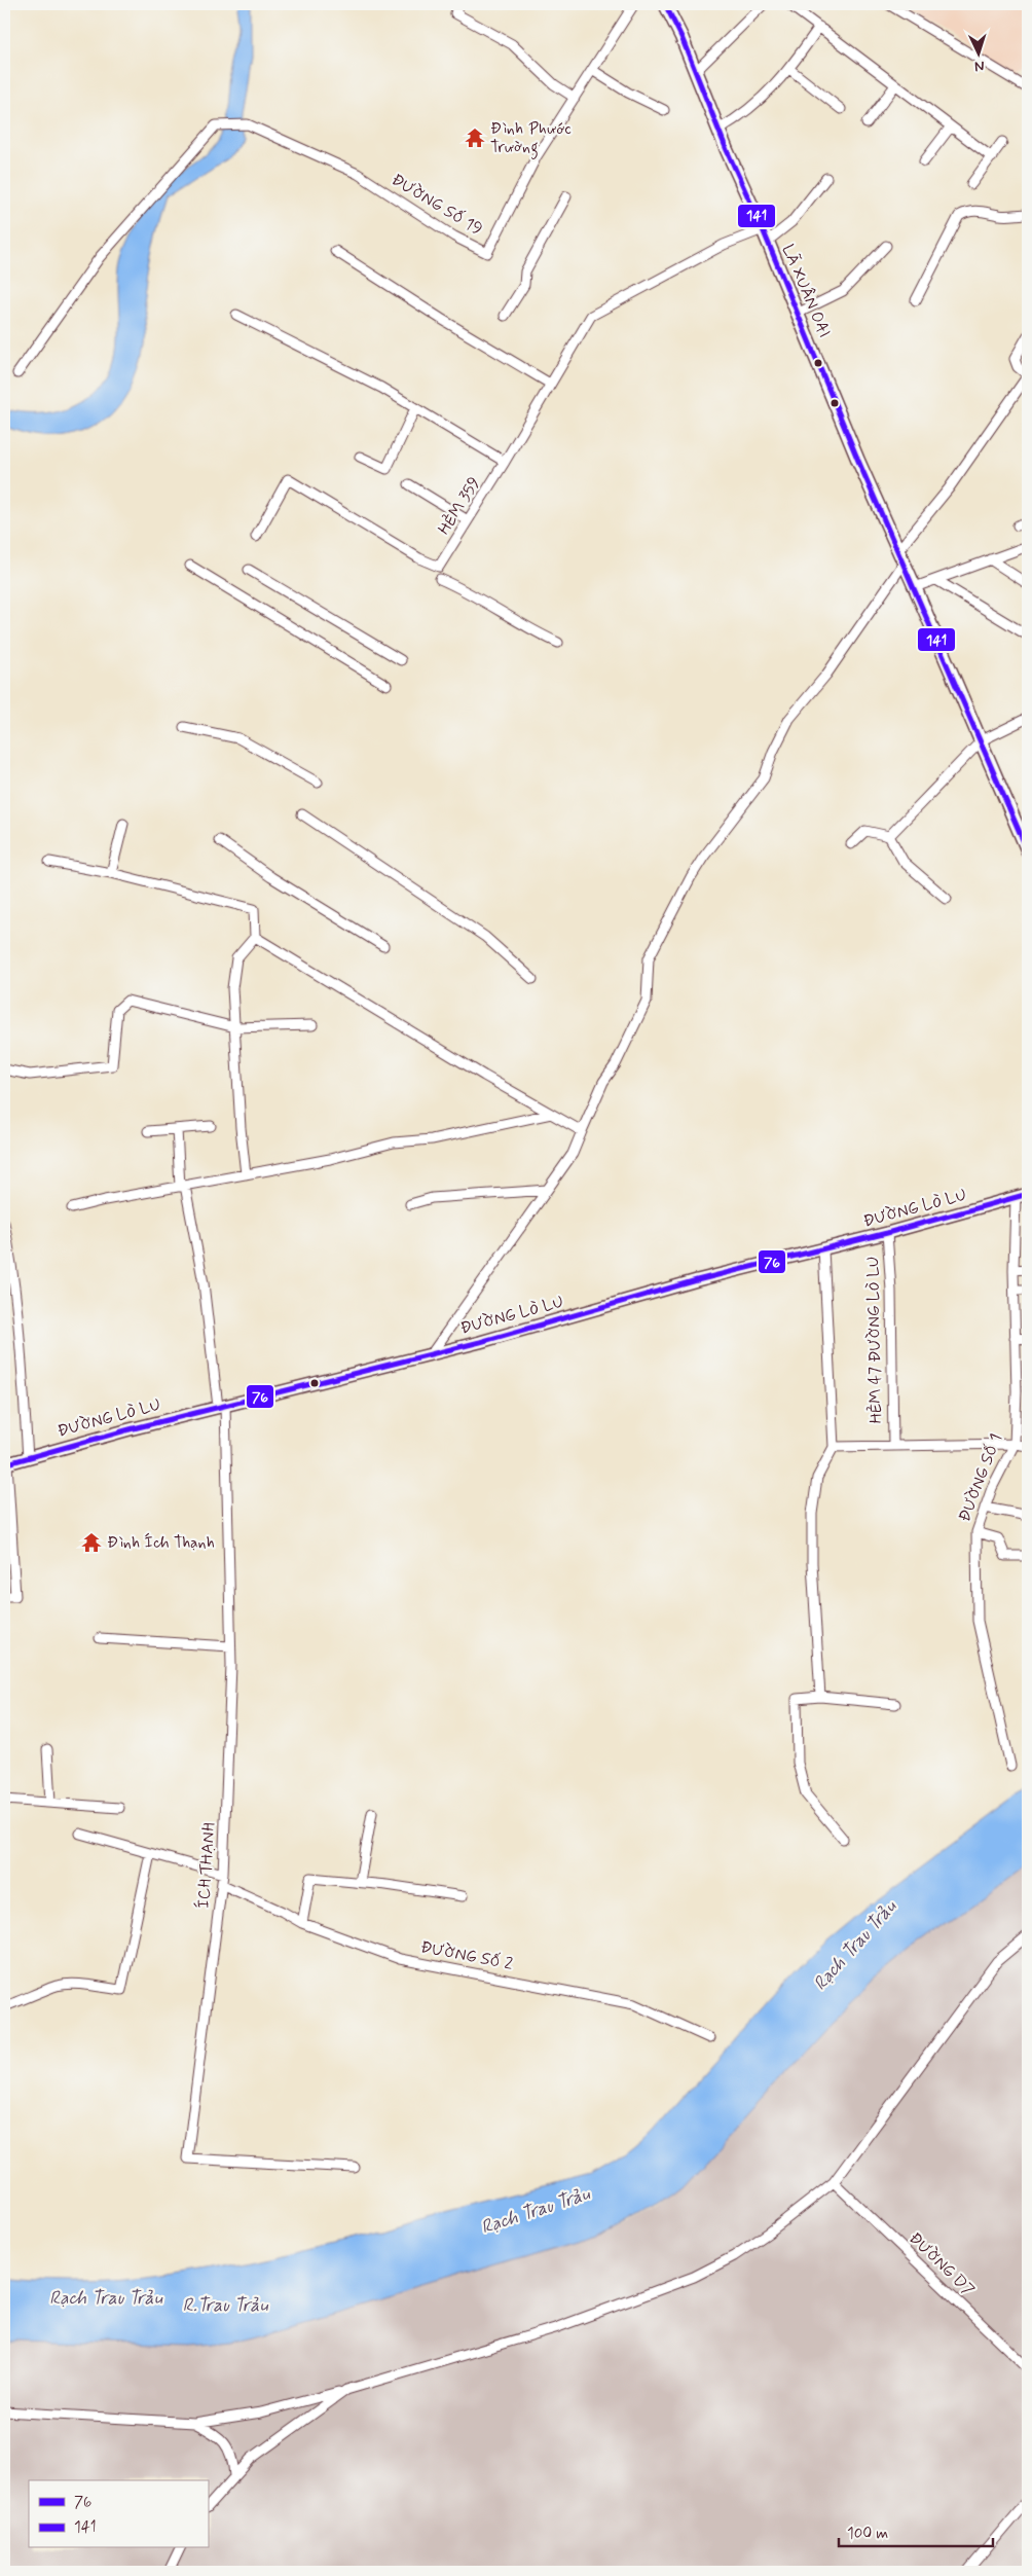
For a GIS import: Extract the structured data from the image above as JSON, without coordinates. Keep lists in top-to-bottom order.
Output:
{
  "streets": {
    "main road": ["LÃ XUÂN OAI"],
    "street": [
      "ĐƯỜNG SỐ 19",
      "HẺM 359",
      "ĐƯỜNG LÒ LU",
      "HẺM 47 ĐƯỜNG LÒ LU",
      "ĐƯỜNG SỐ 1",
      "ÍCH THẠNH",
      "ĐƯỜNG SỐ 2",
      "ĐƯỜNG D7"
    ]
  },
  "crossings": [
    ["LÃ XUÂN OAI", "HẺM 359"],
    ["ĐƯỜNG LÒ LU", "HẺM 47 ĐƯỜNG LÒ LU"],
    ["ĐƯỜNG LÒ LU", "ĐƯỜNG SỐ 1"],
    ["ĐƯỜNG LÒ LU", "ÍCH THẠNH"],
    ["ÍCH THẠNH", "ĐƯỜNG SỐ 2"]
  ],
  "water": ["Rạch Trau Trảu", "R.Trau Trảu"],
  "places": {
    "temple": ["Đình Phước Trường", "Đình Ích Thạnh"]
  },
  "lines": ["transit line 141", "transit line 76"],
  "legend": ["76", "141"],
  "scale_bar": "100 m",
  "north": "bottom"
}
